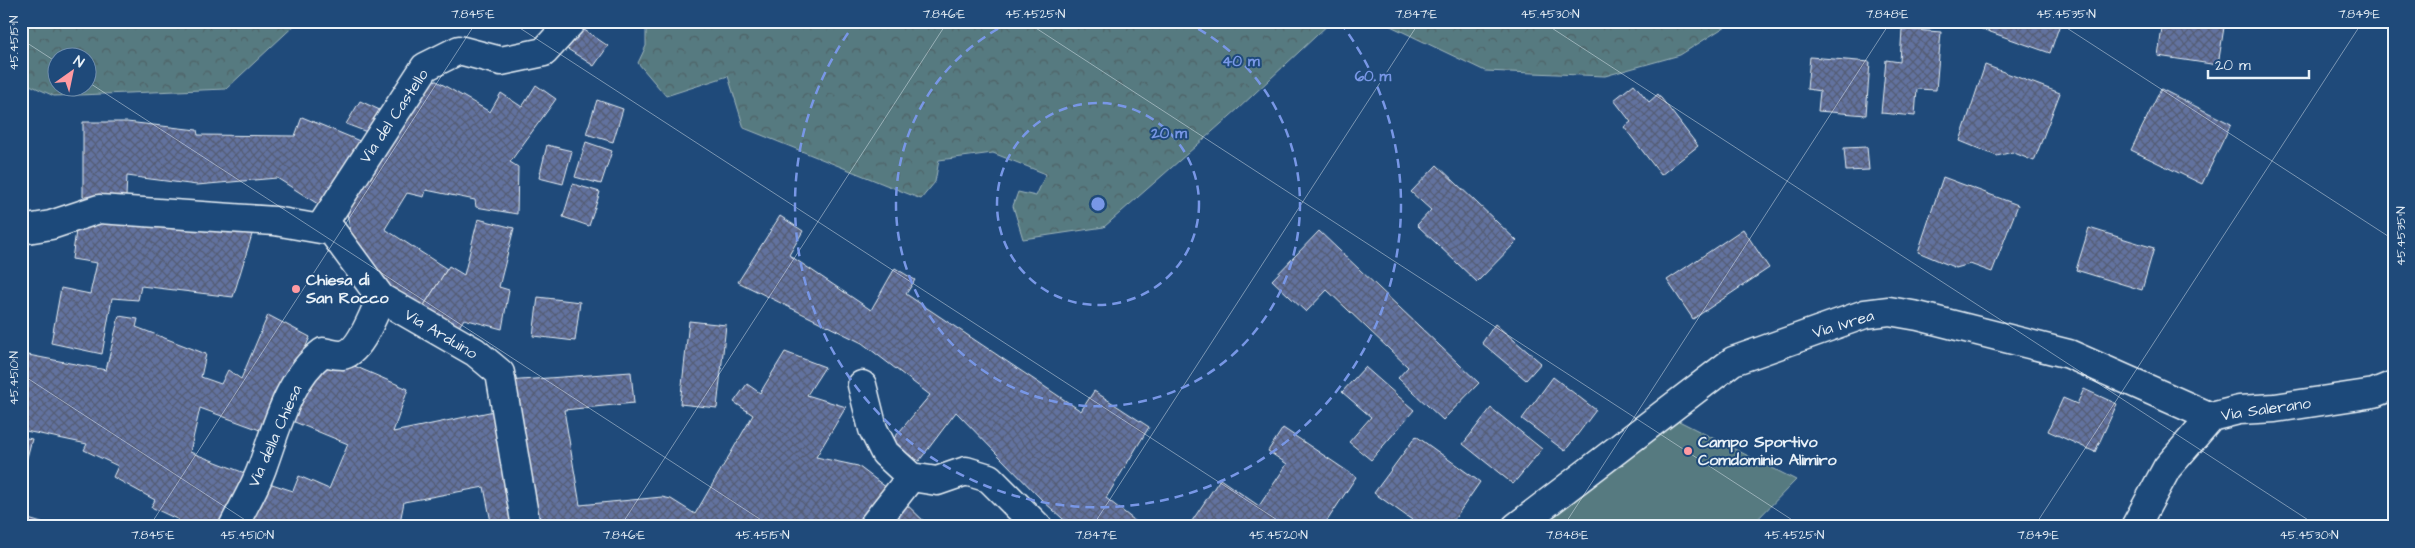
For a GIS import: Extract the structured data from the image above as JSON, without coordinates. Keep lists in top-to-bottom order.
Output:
{
  "streets": {
    "street": [
      "Via del Castello",
      "Via Ivrea",
      "Via Arduino",
      "Via Salerano",
      "Via della Chiesa"
    ]
  },
  "crossings": [
    ["Via del Castello", "Via Arduino"],
    ["Via Ivrea", "Via Salerano"],
    ["Via Arduino", "Via della Chiesa"]
  ],
  "places": ["Chiesa di San Rocco", "Campo Sportivo Comdominio Alimiro"],
  "scale_bar": "20 m",
  "north": "top right",
  "coordinates": [
    "7.845°E",
    "7.846°E",
    "45.4525°N",
    "7.847°E",
    "45.4530°N",
    "7.848°E",
    "45.4535°N",
    "7.849°E",
    "45.4515°N",
    "45.4510°N",
    "45.4520°N"
  ],
  "rings": ["40 m", "60 m", "20 m"]
}
